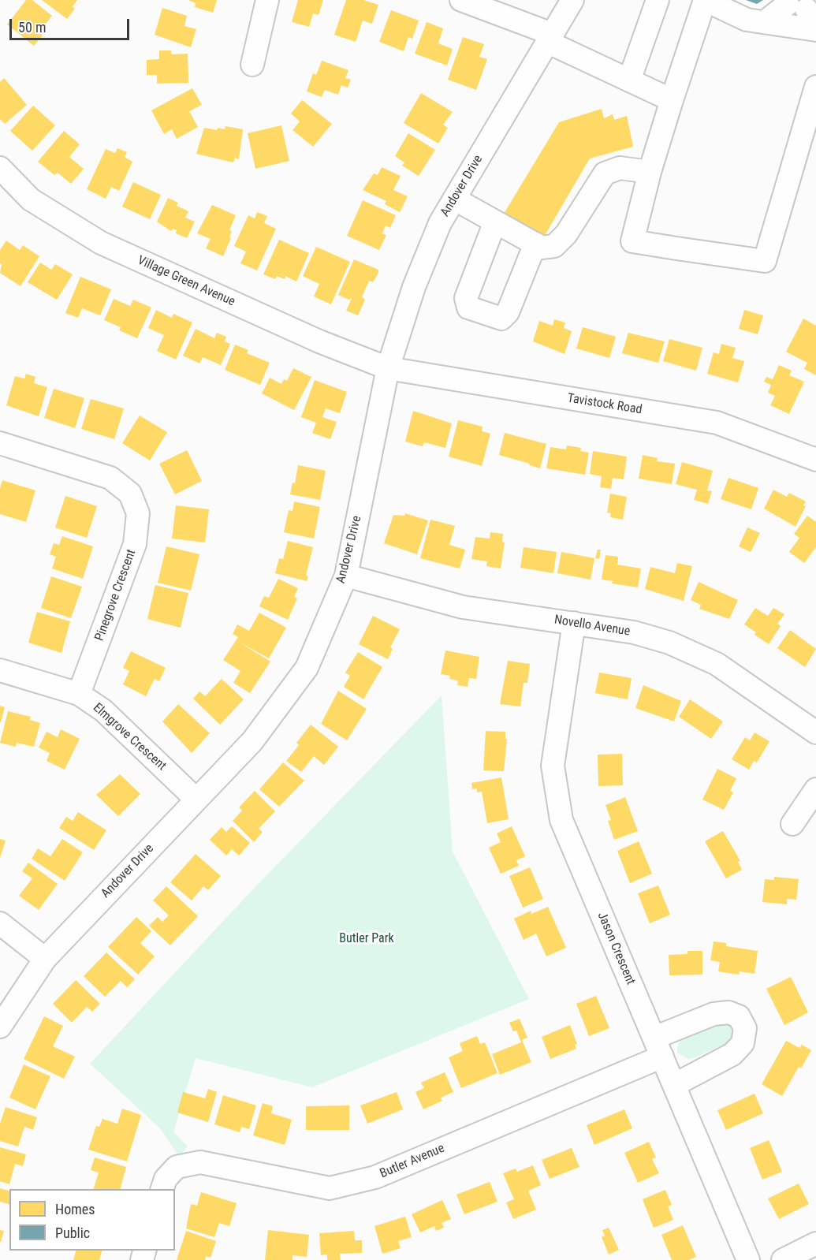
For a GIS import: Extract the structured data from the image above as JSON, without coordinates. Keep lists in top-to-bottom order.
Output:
{
  "streets": {
    "street": [
      "Andover Drive",
      "Village Green Avenue",
      "Tavistock Road",
      "Pinegrove Crescent",
      "Novello Avenue",
      "Elmgrove Crescent",
      "Jason Crescent",
      "Butler Avenue"
    ]
  },
  "crossings": [
    ["Andover Drive", "Village Green Avenue"],
    ["Andover Drive", "Tavistock Road"],
    ["Andover Drive", "Novello Avenue"],
    ["Andover Drive", "Elmgrove Crescent"],
    ["Village Green Avenue", "Tavistock Road"],
    ["Pinegrove Crescent", "Elmgrove Crescent"],
    ["Novello Avenue", "Jason Crescent"],
    ["Jason Crescent", "Butler Avenue"]
  ],
  "parks": ["Butler Park"],
  "legend": ["Homes", "Public"],
  "scale_bar": "50 m"
}
